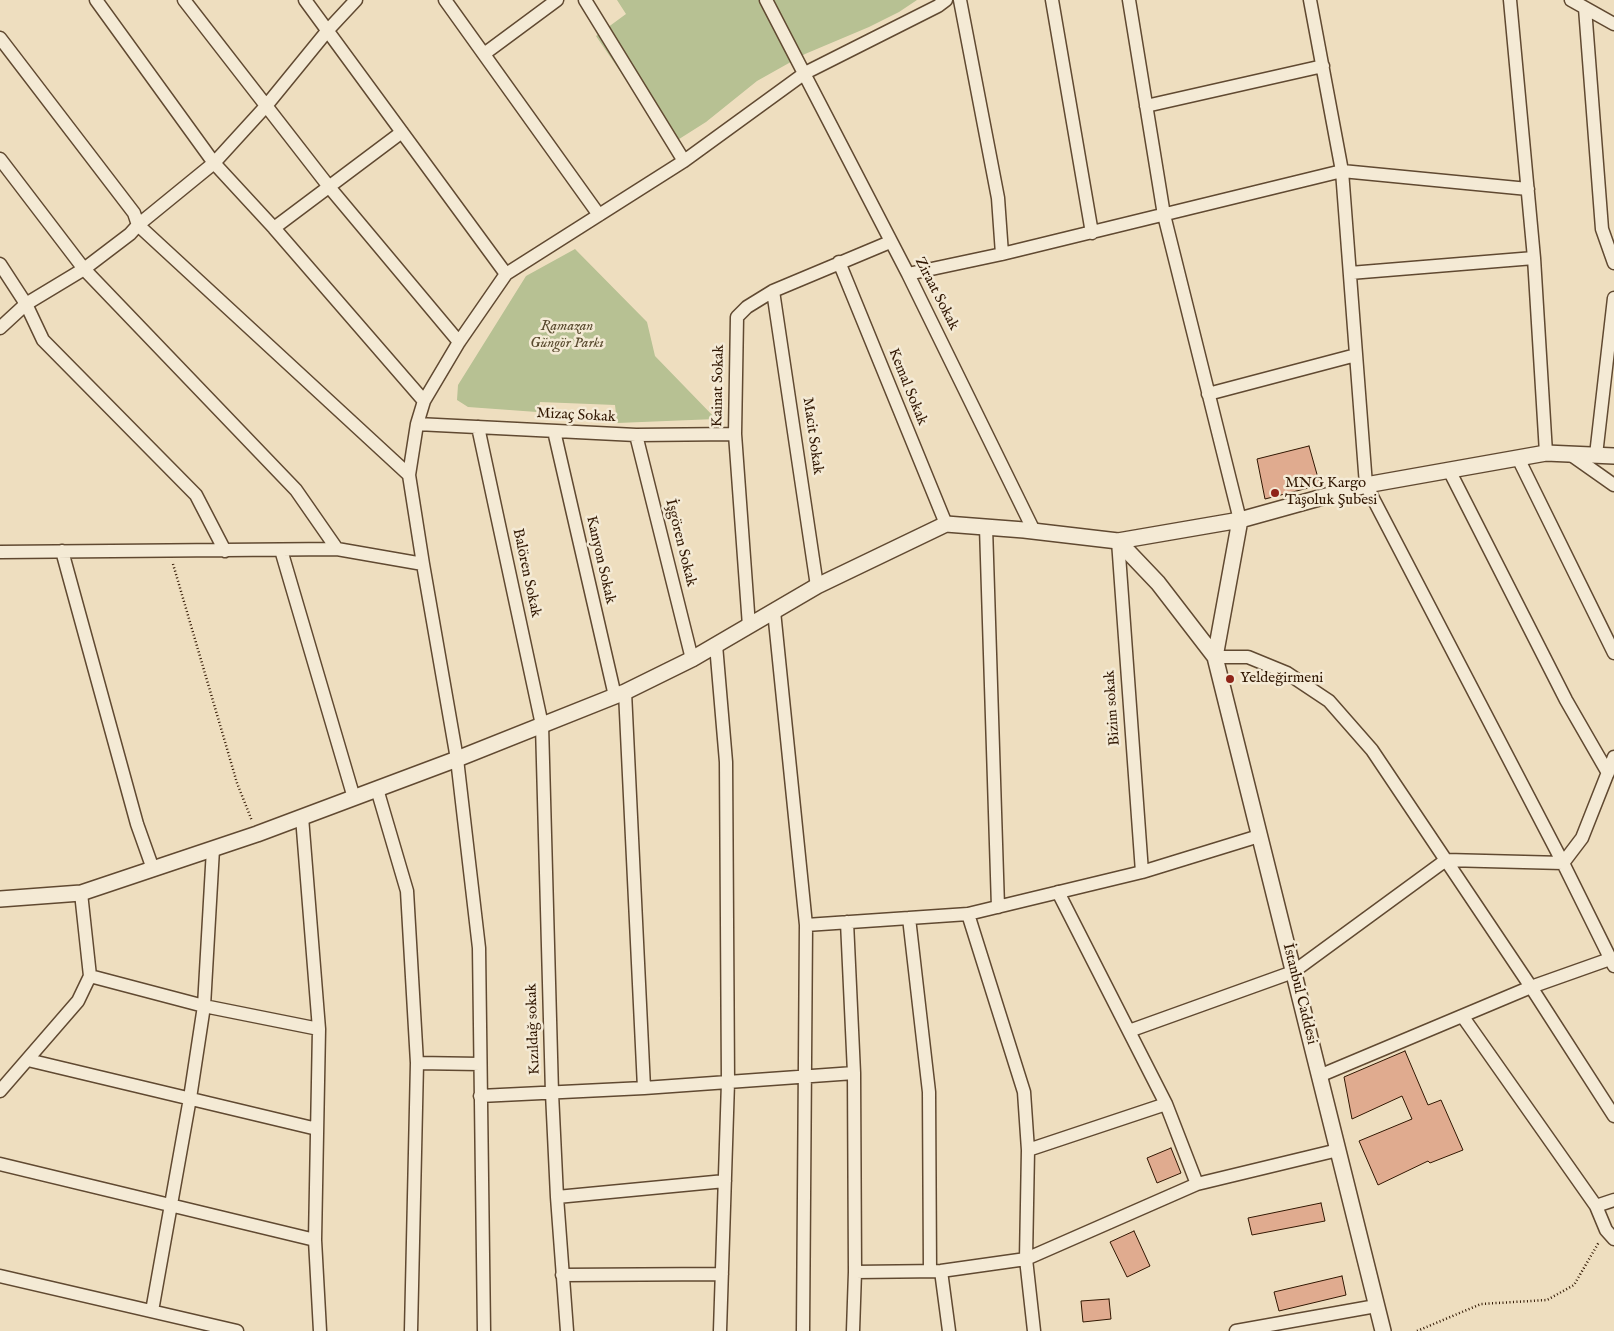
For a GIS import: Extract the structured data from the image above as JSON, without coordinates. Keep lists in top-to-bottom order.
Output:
{
  "streets": {
    "street": [
      "Ziraat Sokak",
      "Kainat Sokak",
      "Kemal Sokak",
      "Mizaç Sokak",
      "Macit Sokak",
      "İşgören Sokak",
      "Kanyon Sokak",
      "Balören Sokak",
      "Bizim sokak",
      "İstanbul Caddesi",
      "Kızıldağ sokak"
    ]
  },
  "crossings": [
    ["Ziraat Sokak", "Kainat Sokak"],
    ["Kainat Sokak", "Kemal Sokak"],
    ["Kainat Sokak", "Mizaç Sokak"],
    ["Kainat Sokak", "Macit Sokak"],
    ["Mizaç Sokak", "İşgören Sokak"],
    ["Mizaç Sokak", "Kanyon Sokak"],
    ["Mizaç Sokak", "Balören Sokak"],
    ["Balören Sokak", "Kızıldağ sokak"]
  ],
  "parks": ["Ramazan Güngör Parkı"],
  "places": ["MNG Kargo Taşoluk Şubesi", "Yeldeğirmeni"]
}
